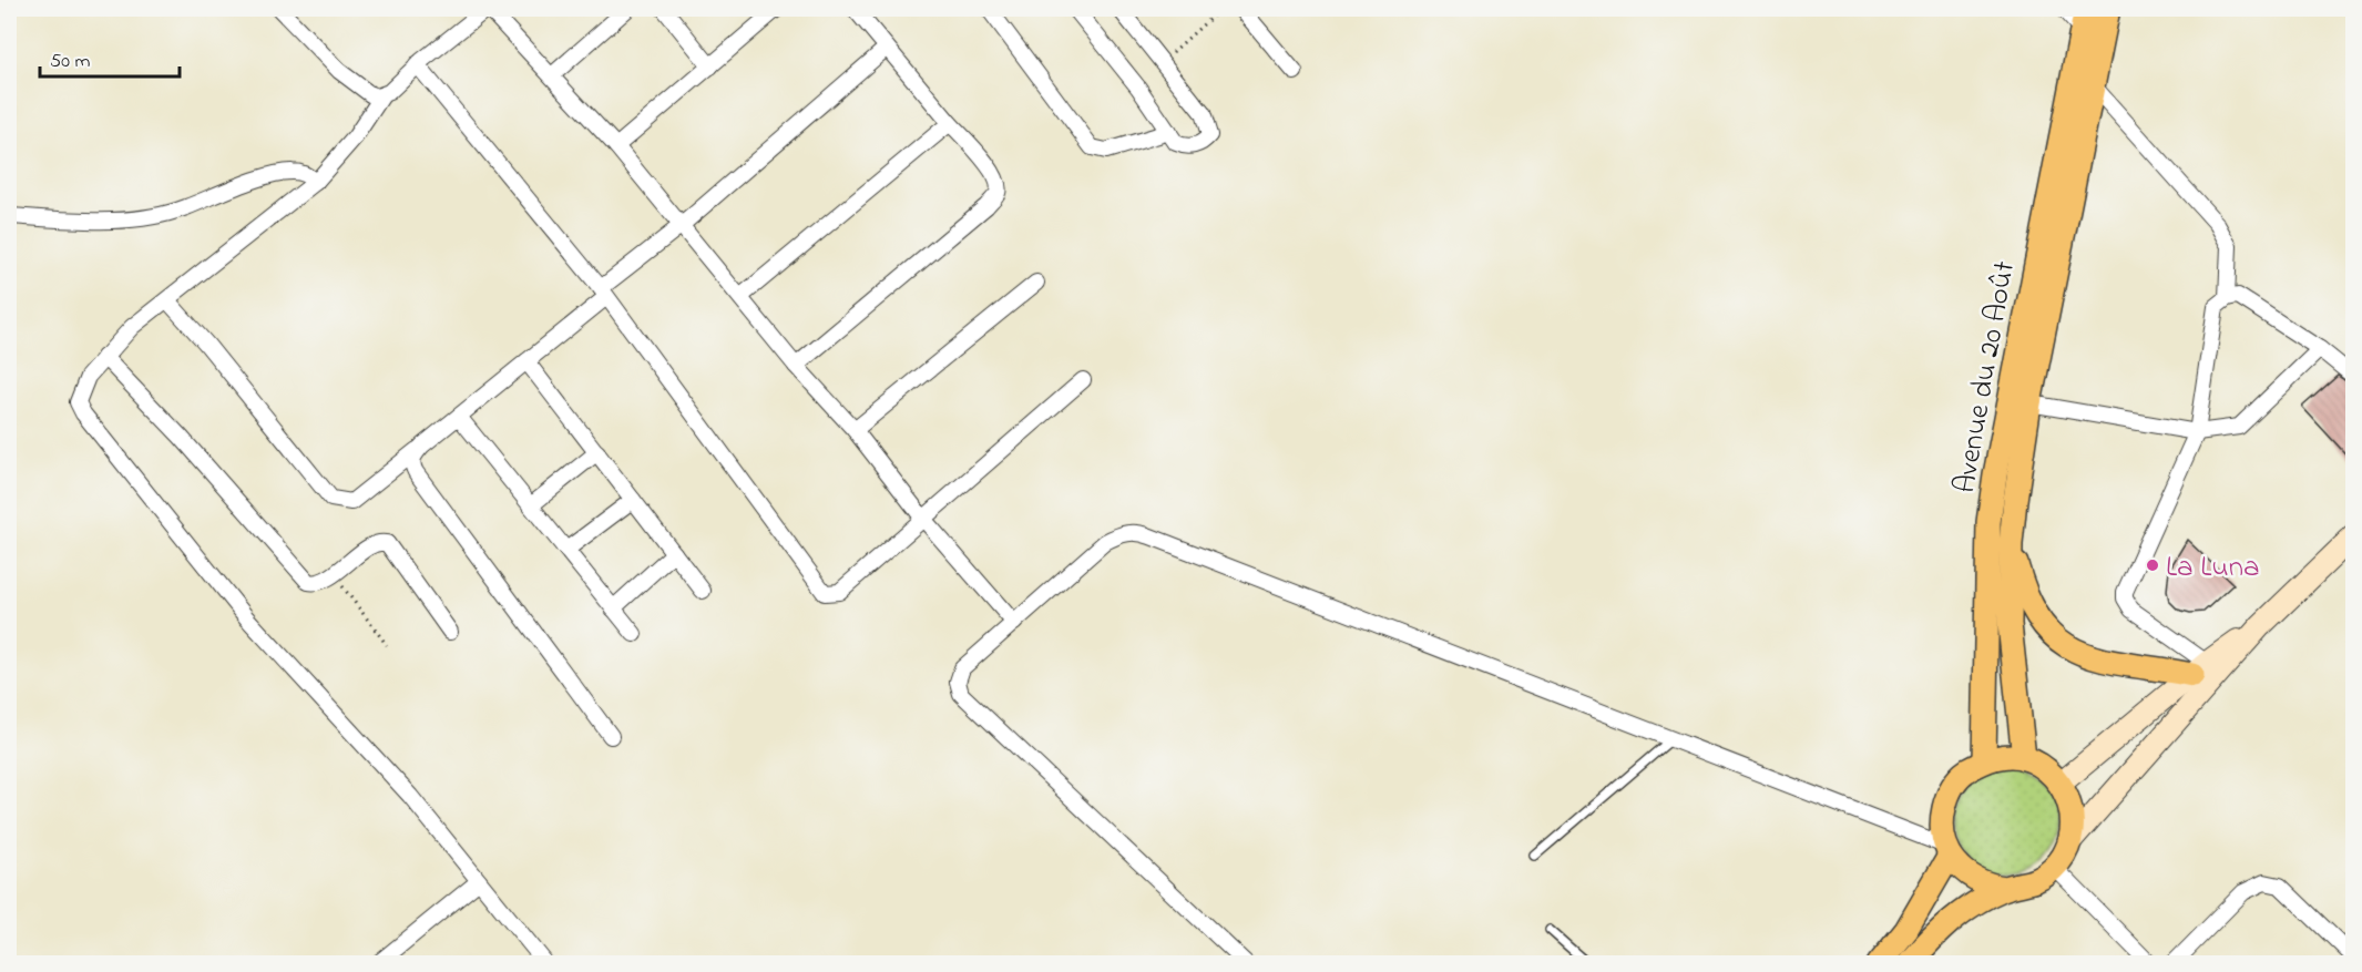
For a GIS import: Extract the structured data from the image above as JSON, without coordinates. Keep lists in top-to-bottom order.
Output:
{
  "streets": {
    "main road": ["Avenue du 20 Août"]
  },
  "places": ["La Luna"],
  "scale_bar": "50 m"
}
